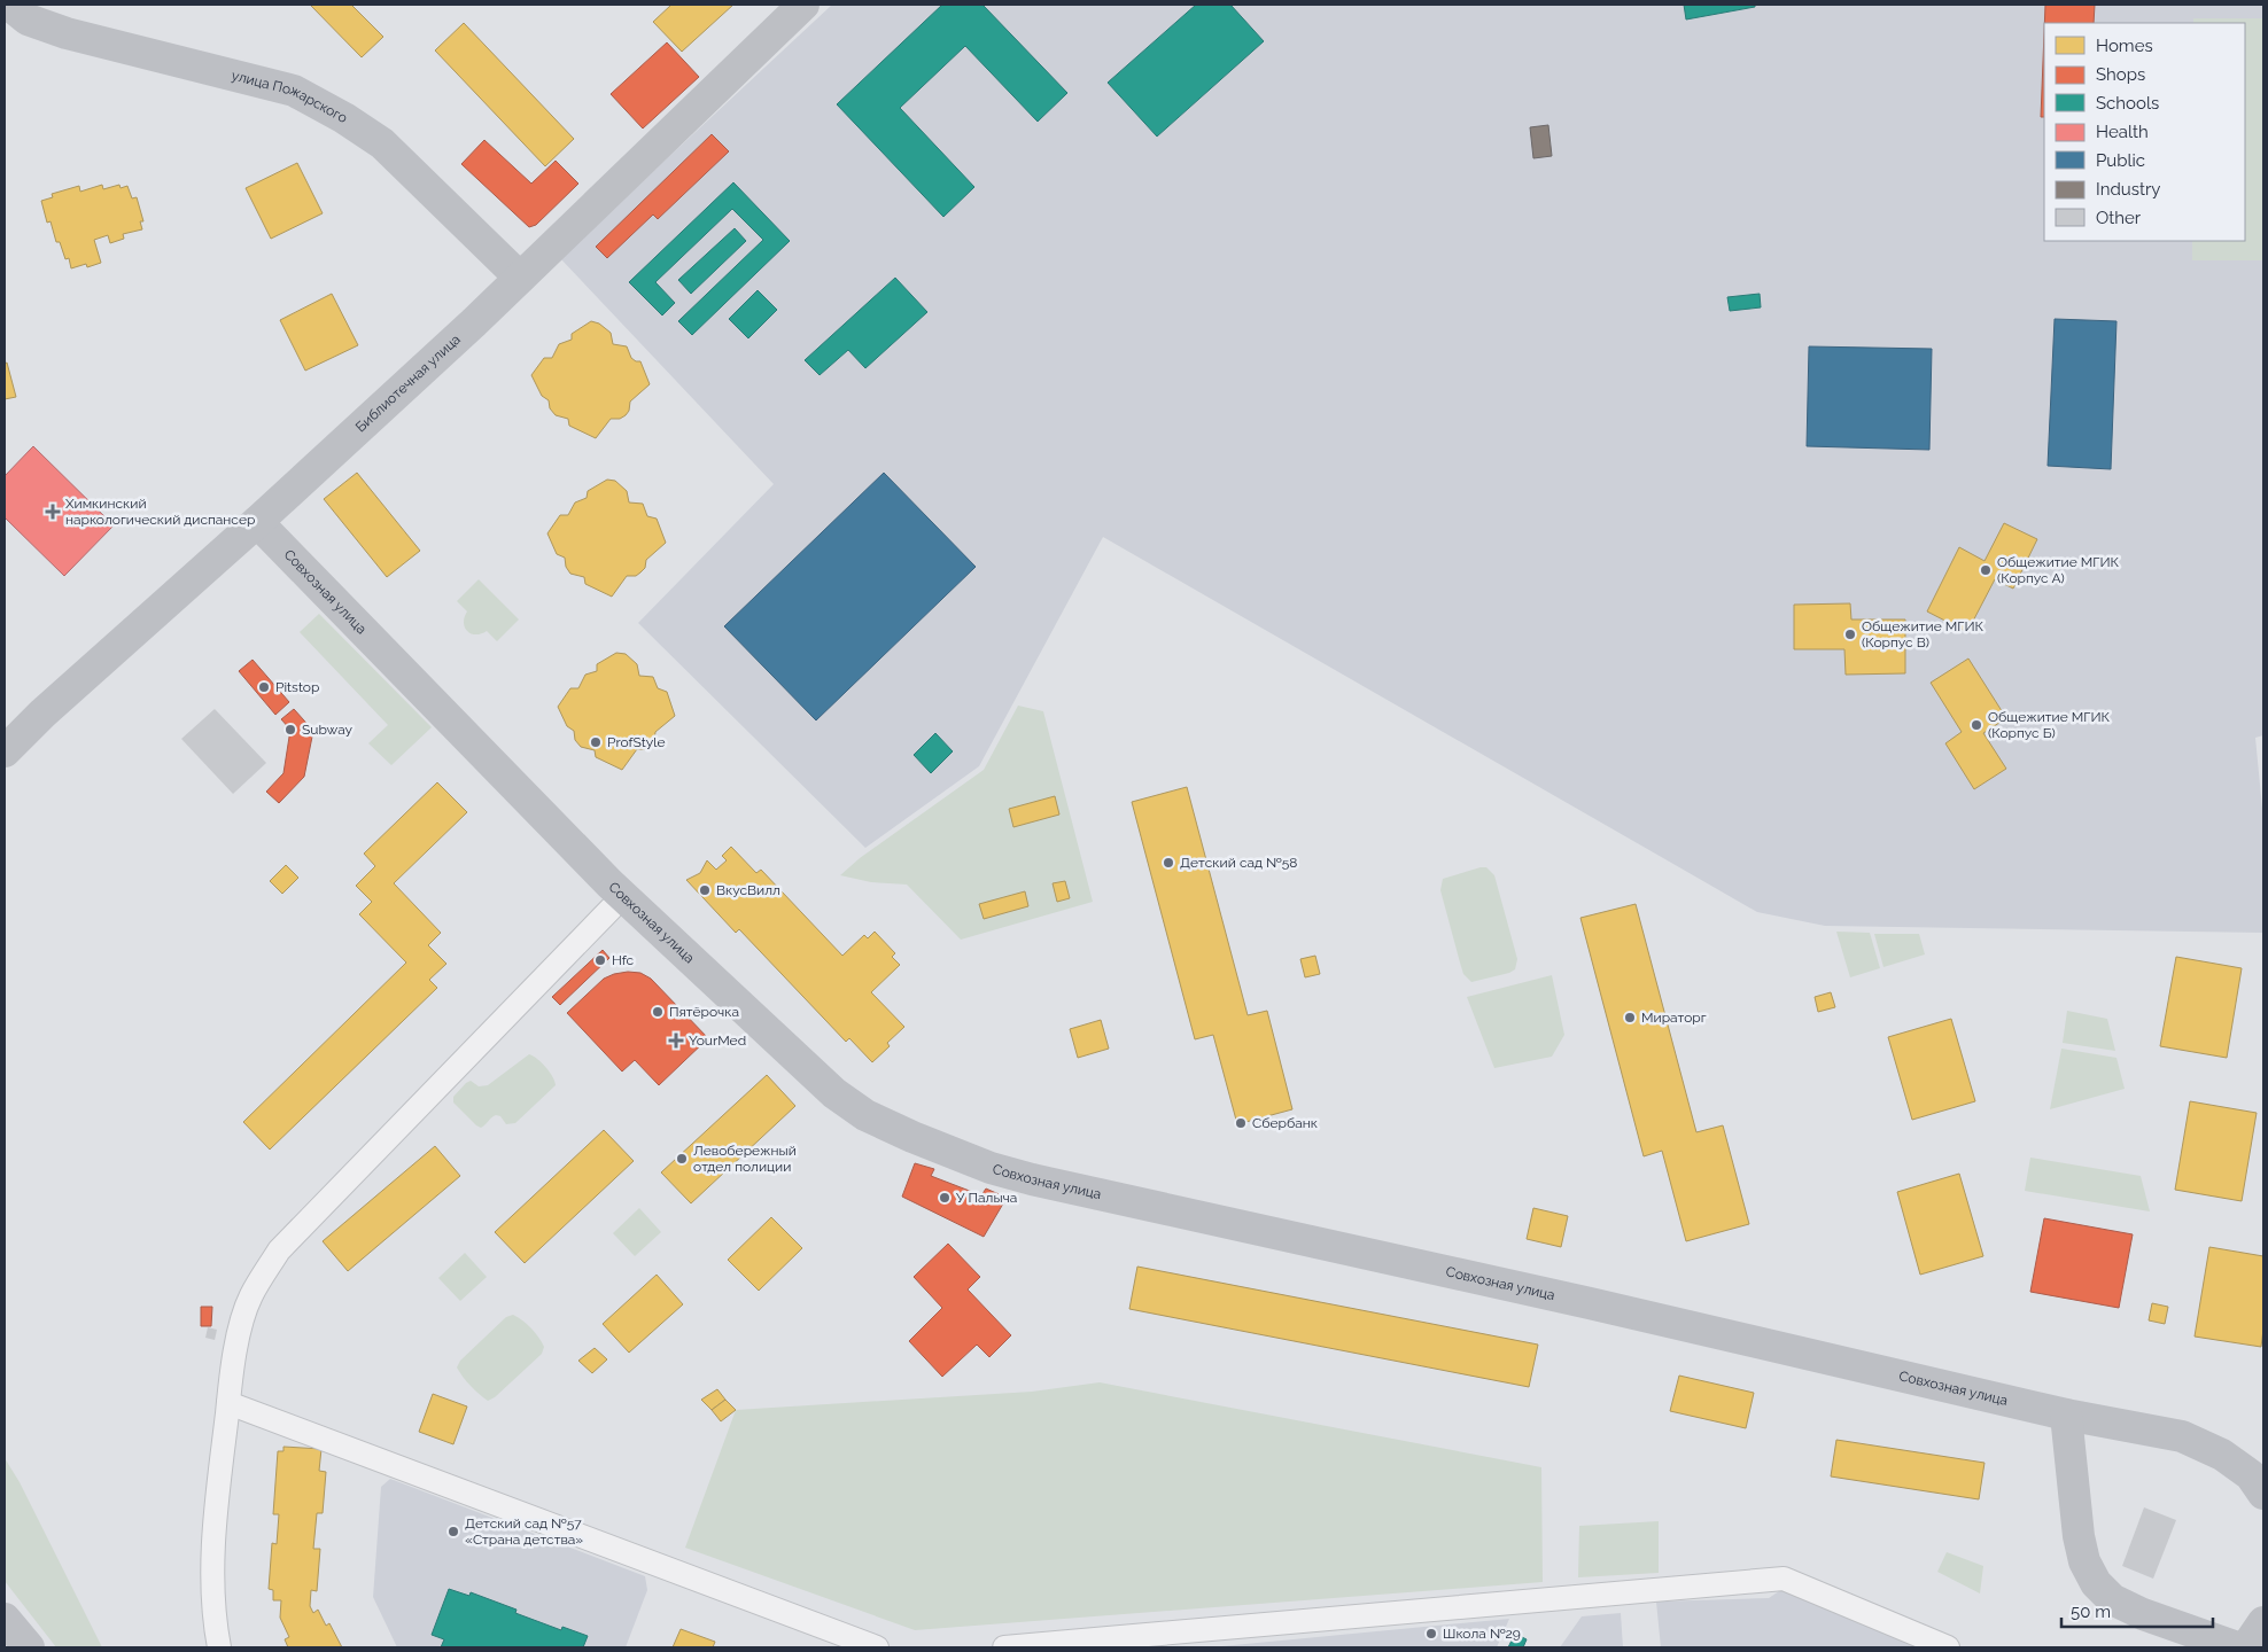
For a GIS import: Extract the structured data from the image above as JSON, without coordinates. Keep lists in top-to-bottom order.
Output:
{
  "streets": {
    "street": ["улица Пожарского", "Библиотечная улица", "Совхозная улица"]
  },
  "crossings": [
    ["улица Пожарского", "Библиотечная улица"],
    ["Библиотечная улица", "Совхозная улица"]
  ],
  "places": {
    "health": ["Химкинский наркологический диспансер", "YourMed"],
    "other": [
      "Общежитие МГИК (Корпус А)",
      "Общежитие МГИК (Корпус В)",
      "Pitstop",
      "Общежитие МГИК (Корпус Б)",
      "Subway",
      "ProfStyle",
      "Детский сад №58",
      "ВкусВилл",
      "Hfc",
      "Пятёрочка",
      "Мираторг",
      "Сбербанк",
      "Левобережный отдел полиции",
      "У Палыча",
      "Детский сад №57 «Страна детства»",
      "Школа №29"
    ]
  },
  "legend": [
    "Homes",
    "Shops",
    "Schools",
    "Health",
    "Public",
    "Industry",
    "Other"
  ],
  "scale_bar": "50 m"
}
